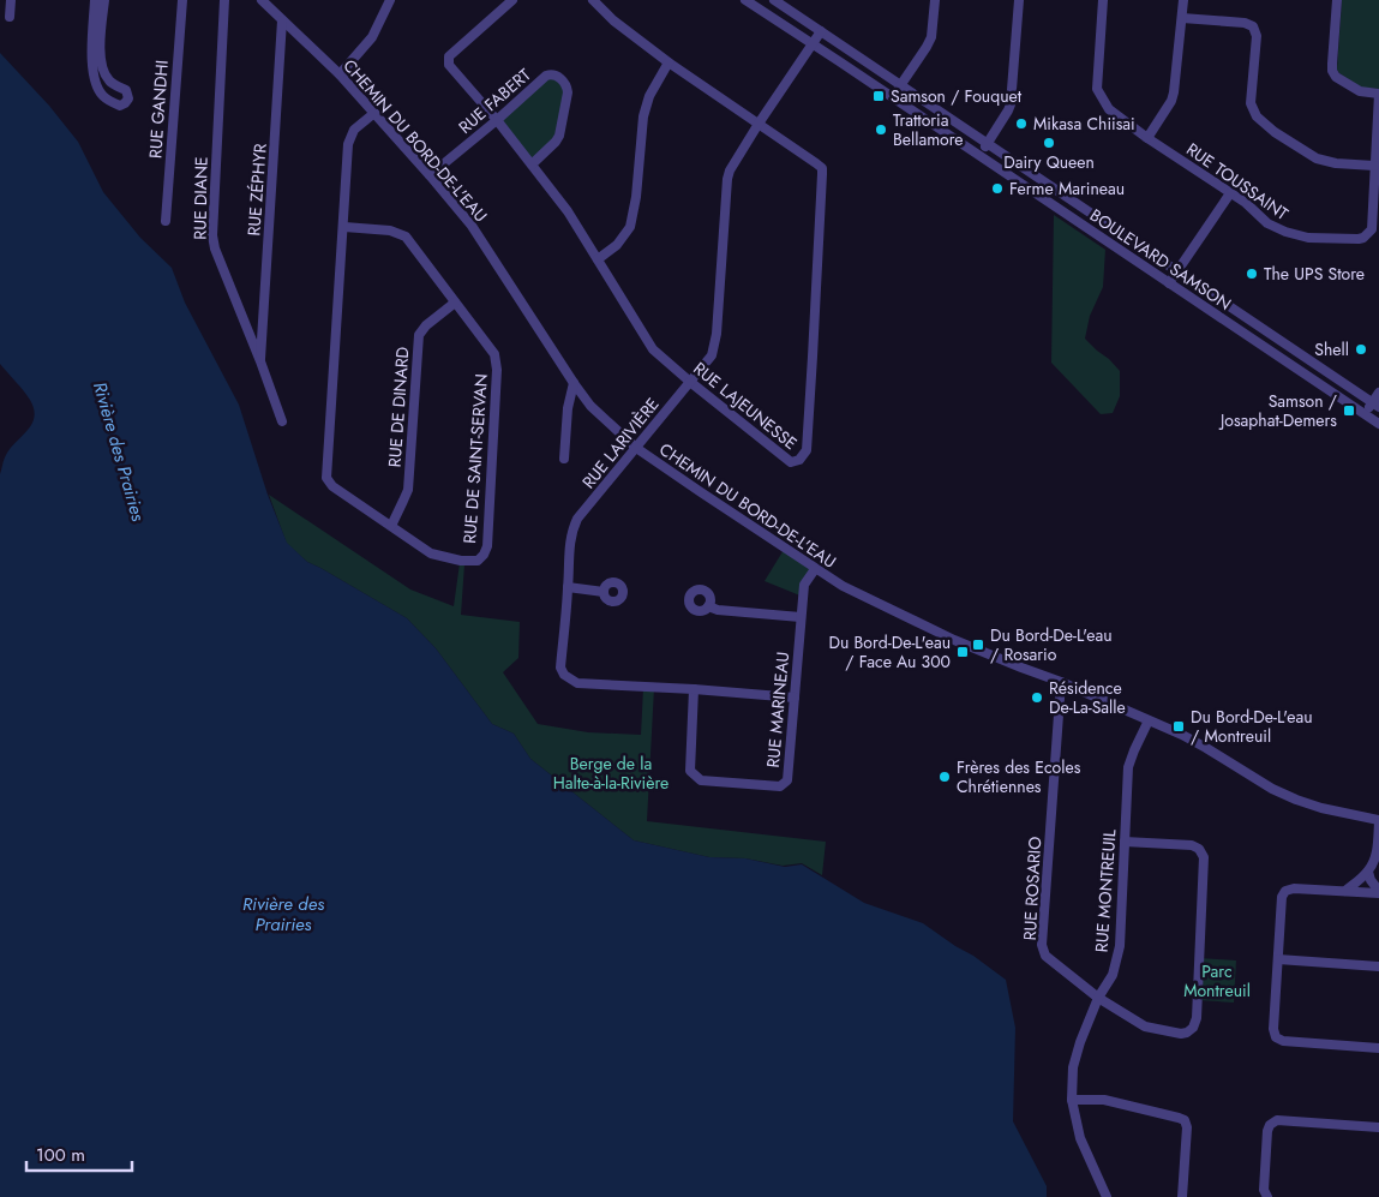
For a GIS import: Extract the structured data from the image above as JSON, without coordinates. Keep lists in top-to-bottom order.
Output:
{
  "streets": {
    "street": [
      "RUE FABERT",
      "RUE GANDHI",
      "CHEMIN DU BORD-DE-L'EAU",
      "RUE TOUSSAINT",
      "RUE ZÉPHYR",
      "RUE DIANE",
      "BOULEVARD SAMSON",
      "RUE LAJEUNESSE",
      "RUE DE DINARD",
      "RUE LARIVIÈRE",
      "RUE DE SAINT-SERVAN",
      "RUE MARINEAU",
      "RUE ROSARIO",
      "RUE MONTREUIL"
    ]
  },
  "crossings": [
    ["RUE FABERT", "CHEMIN DU BORD-DE-L'EAU"],
    ["RUE FABERT", "RUE LAJEUNESSE"],
    ["CHEMIN DU BORD-DE-L'EAU", "RUE ZÉPHYR"],
    ["CHEMIN DU BORD-DE-L'EAU", "RUE LARIVIÈRE"],
    ["CHEMIN DU BORD-DE-L'EAU", "RUE DE SAINT-SERVAN"],
    ["CHEMIN DU BORD-DE-L'EAU", "RUE MARINEAU"],
    ["CHEMIN DU BORD-DE-L'EAU", "RUE ROSARIO"],
    ["CHEMIN DU BORD-DE-L'EAU", "RUE MONTREUIL"],
    ["RUE ZÉPHYR", "RUE DIANE"],
    ["BOULEVARD SAMSON", "RUE LARIVIÈRE"],
    ["RUE LAJEUNESSE", "RUE LARIVIÈRE"],
    ["RUE DE DINARD", "RUE DE SAINT-SERVAN"],
    ["RUE LARIVIÈRE", "RUE MARINEAU"],
    ["RUE ROSARIO", "RUE MONTREUIL"]
  ],
  "water": ["Rivière des Prairies"],
  "parks": ["Berge de la Halte-à-la-Rivière", "Parc Montreuil"],
  "places": {
    "transit": [
      "Samson / Fouquet",
      "Samson / Josaphat-Demers",
      "Du Bord-De-L'eau / Rosario",
      "Du Bord-De-L'eau / Face Au 300",
      "Du Bord-De-L'eau / Montreuil"
    ],
    "other": [
      "Mikasa Chiisai",
      "Trattoria Bellamore",
      "Dairy Queen",
      "Ferme Marineau",
      "The UPS Store",
      "Shell",
      "Résidence De-La-Salle",
      "Frères des Ecoles Chrétiennes"
    ]
  },
  "scale_bar": "100 m"
}
